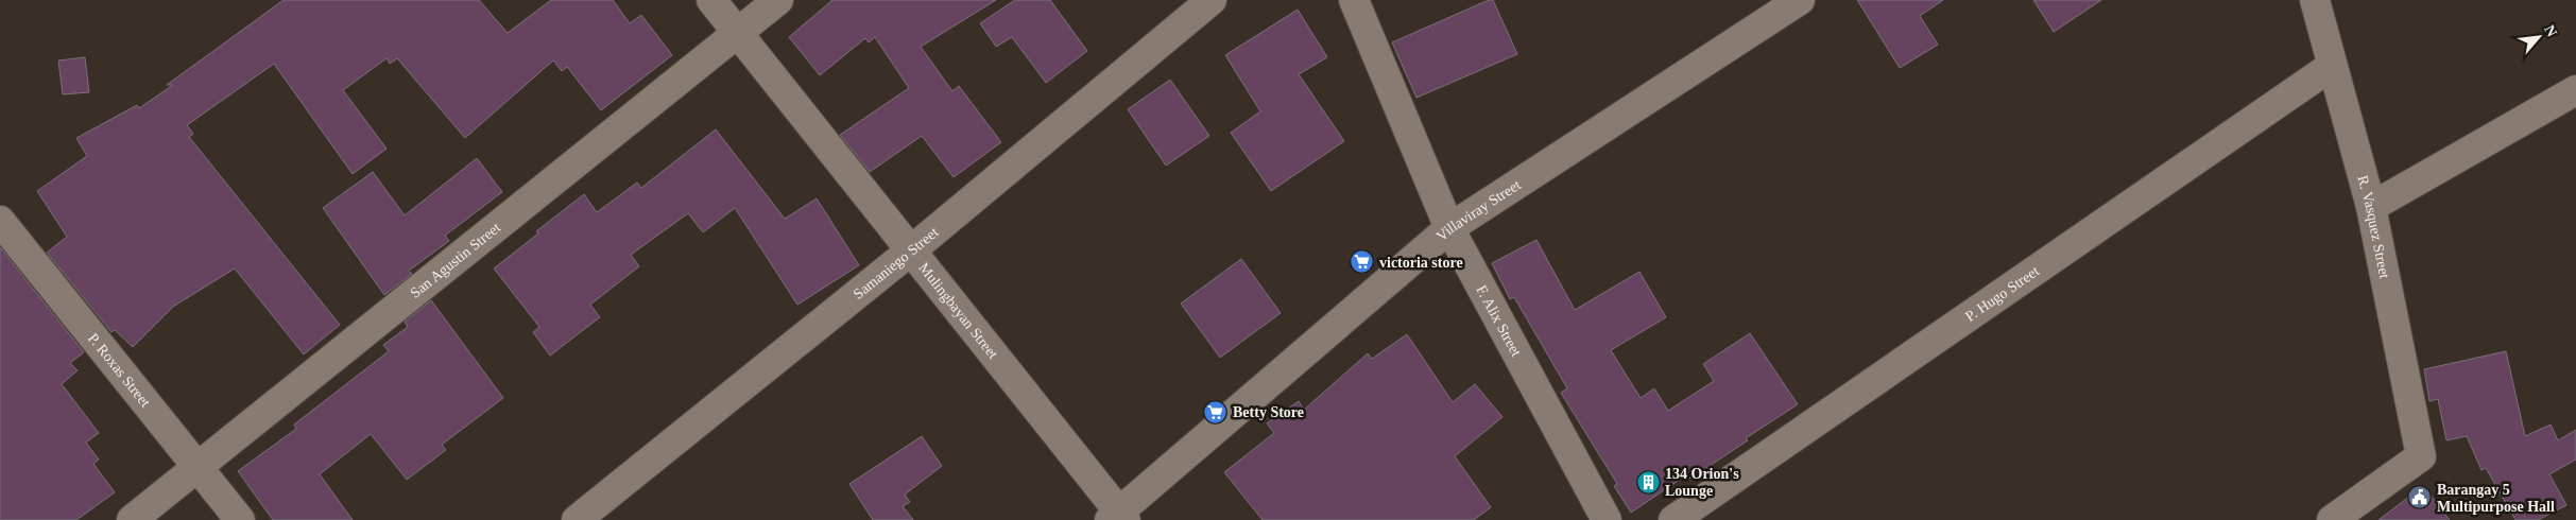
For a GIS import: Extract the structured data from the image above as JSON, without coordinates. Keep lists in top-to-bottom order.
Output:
{
  "streets": {
    "street": [
      "Villaviray Street",
      "R. Vasquez Street",
      "San Agustin Street",
      "Samaniego Street",
      "P. Hugo Street",
      "Mulingbayan Street",
      "F. Alix Street",
      "P. Roxas Street"
    ]
  },
  "crossings": [
    ["Villaviray Street", "Mulingbayan Street"],
    ["Villaviray Street", "F. Alix Street"],
    ["R. Vasquez Street", "P. Hugo Street"],
    ["San Agustin Street", "Mulingbayan Street"],
    ["San Agustin Street", "P. Roxas Street"],
    ["Samaniego Street", "Mulingbayan Street"]
  ],
  "places": {
    "supermarket": ["victoria store", "Betty Store"],
    "building": ["134 Orion's Lounge"],
    "public building": ["Barangay 5 Multipurpose Hall"]
  },
  "north": "top right"
}
